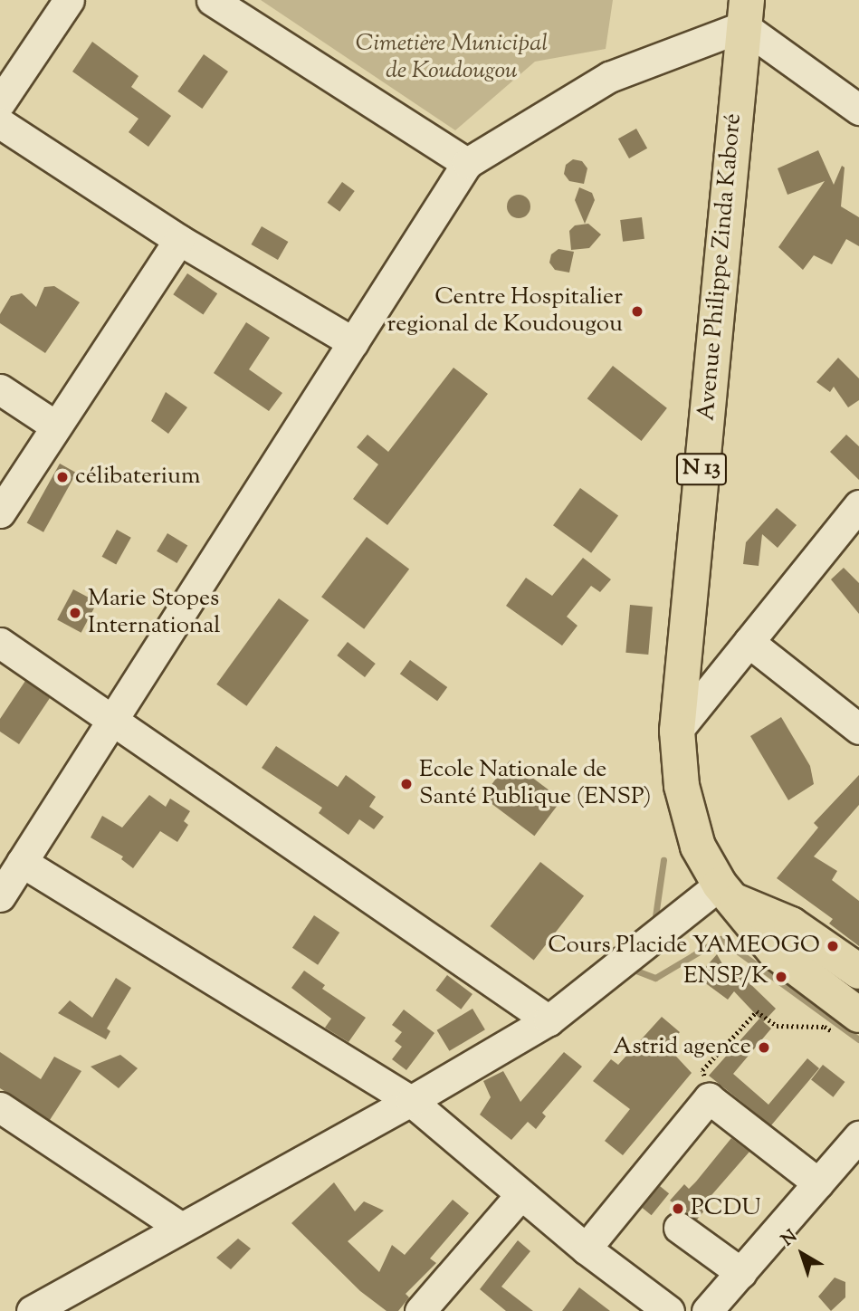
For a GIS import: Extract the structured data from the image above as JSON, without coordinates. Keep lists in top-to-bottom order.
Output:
{
  "streets": {
    "main road": ["Avenue Philippe Zinda Kaboré", "N 13"]
  },
  "parks": ["Cimetière Municipal de Koudougou"],
  "places": [
    "Centre Hospitalier regional de Koudougou",
    "célibaterium",
    "Marie Stopes International",
    "Ecole Nationale de Santé Publique (ENSP)",
    "Cours Placide YAMEOGO",
    "ENSP/K",
    "Astrid agence",
    "PCDU"
  ],
  "north": "top left"
}
